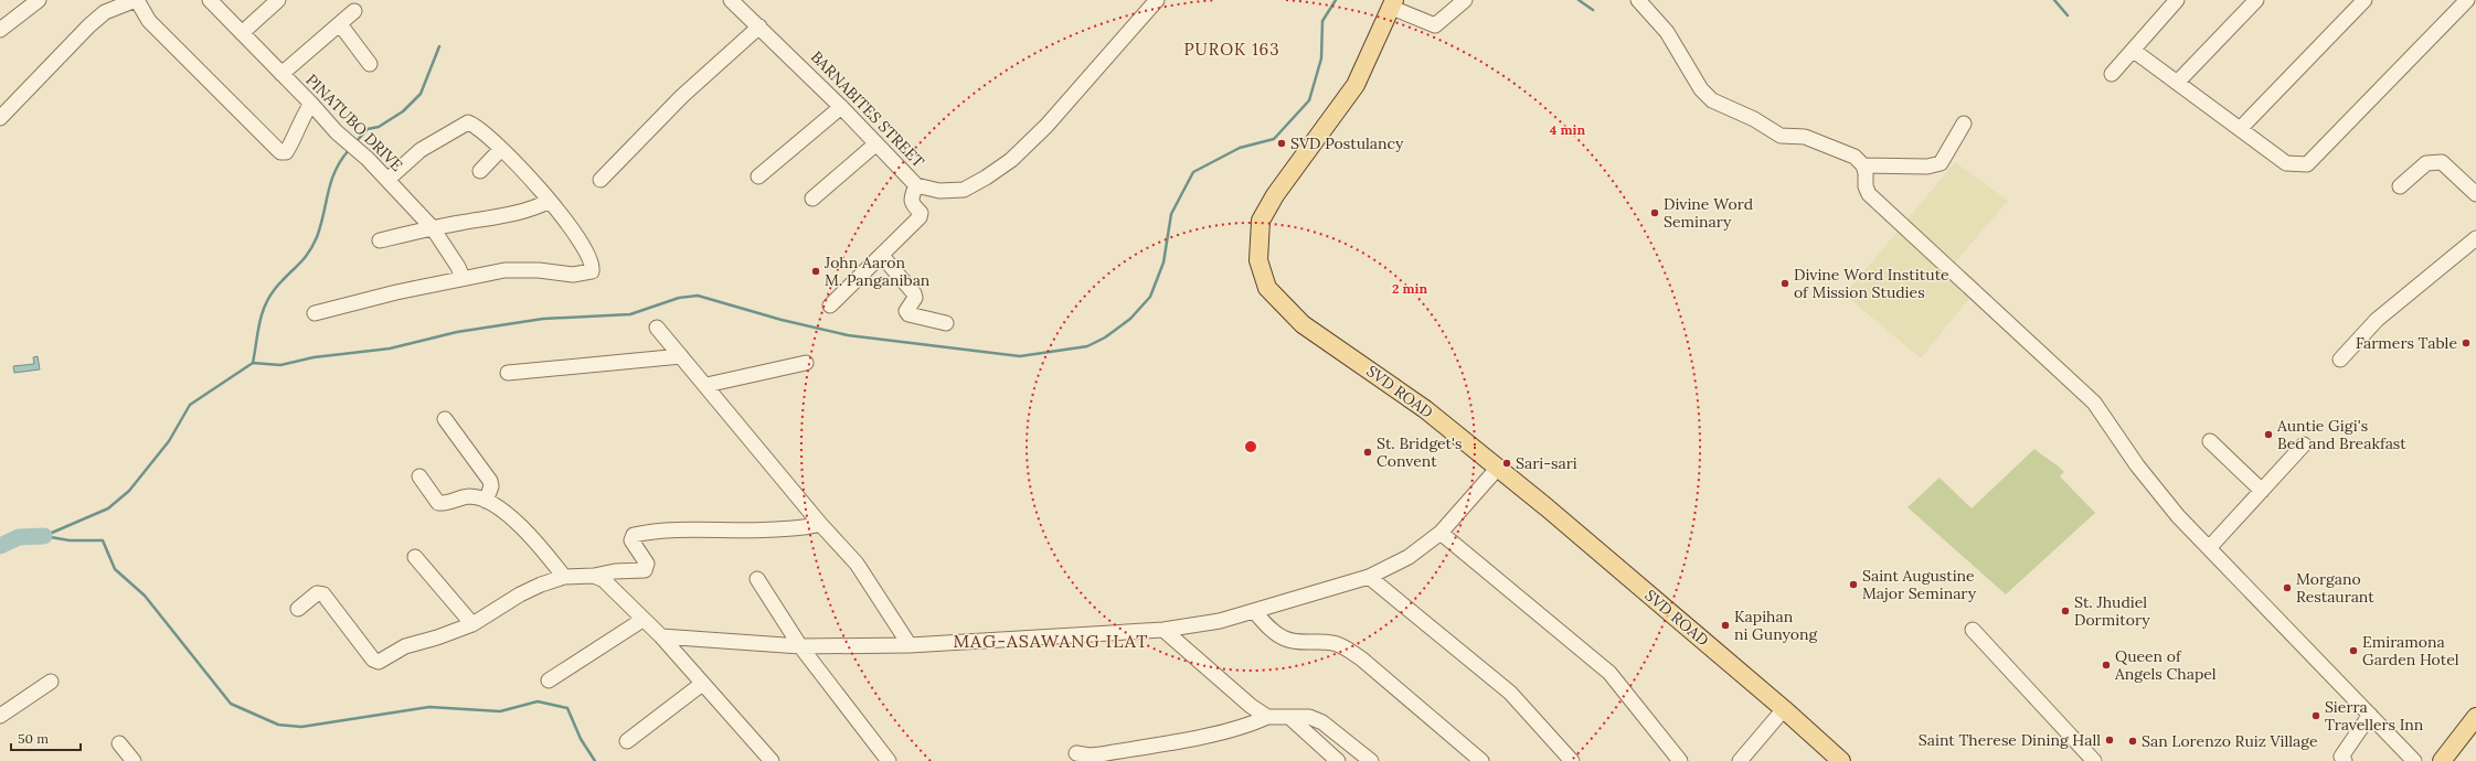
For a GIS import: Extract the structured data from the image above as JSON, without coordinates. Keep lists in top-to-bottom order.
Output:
{
  "streets": {
    "main road": ["SVD ROAD"],
    "street": ["BARNABITES STREET", "PINATUBO DRIVE"]
  },
  "districts": ["PUROK 163", "MAG-ASAWANG ILAT"],
  "places": [
    "SVD Postulancy",
    "Divine Word Seminary",
    "John Aaron M. Panganiban",
    "Divine Word Institute of Mission Studies",
    "Farmers Table",
    "Auntie Gigi's Bed and Breakfast",
    "St. Bridget's Convent",
    "Sari-sari",
    "Saint Augustine Major Seminary",
    "Morgano Restaurant",
    "St. Jhudiel Dormitory",
    "Kapihan ni Gunyong",
    "Emiramona Garden Hotel",
    "Queen of Angels Chapel",
    "Sierra Travellers Inn",
    "Saint Therese Dining Hall",
    "San Lorenzo Ruiz Village"
  ],
  "scale_bar": "50 m",
  "rings": ["4 min", "2 min"]
}
